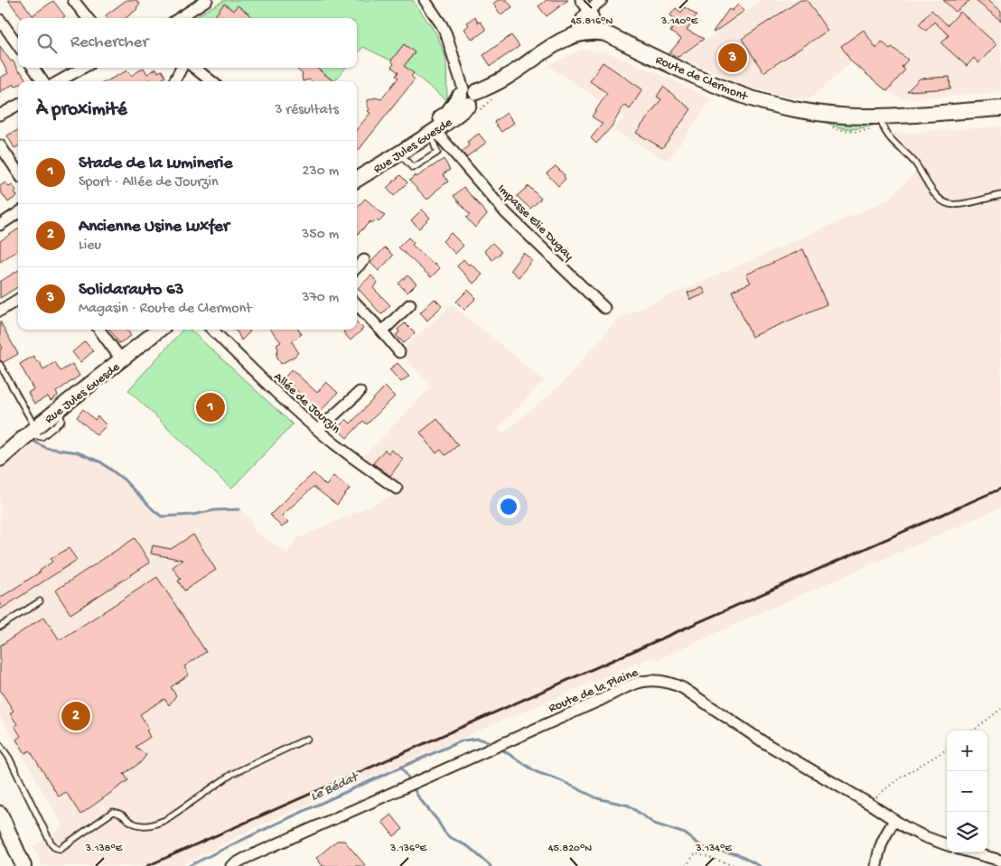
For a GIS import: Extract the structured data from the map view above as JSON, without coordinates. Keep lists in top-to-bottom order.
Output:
{
  "streets": {
    "main road": ["Route de Clermont", "Rue Jules Guesde"],
    "street": ["Impasse Elie Dugay", "Allée de Jourzin", "Route de la Plaine"]
  },
  "crossings": [
    ["Route de Clermont", "Rue Jules Guesde"],
    ["Rue Jules Guesde", "Impasse Elie Dugay"]
  ],
  "water": ["Le Bédat"],
  "page": {
    "search": "Rechercher",
    "pins": ["3", "1", "2"],
    "heading": ["À proximité", "3 résultats"],
    "list": [
      {
        "mark": "1",
        "name": "Stade de la Luminerie",
        "note": "Sport · Allée de Jourzin",
        "value": "230 m"
      },
      {
        "mark": "2",
        "name": "Ancienne Usine Luxfer",
        "note": "Lieu",
        "value": "350 m"
      },
      {
        "mark": "3",
        "name": "Solidarauto 63",
        "note": "Magasin · Route de Clermont",
        "value": "370 m"
      }
    ],
    "map_buttons": ["+", "−"]
  },
  "coordinates": [
    "3.140°E",
    "45.816°N",
    "45.820°N",
    "3.138°E",
    "3.136°E",
    "3.134°E"
  ]
}
